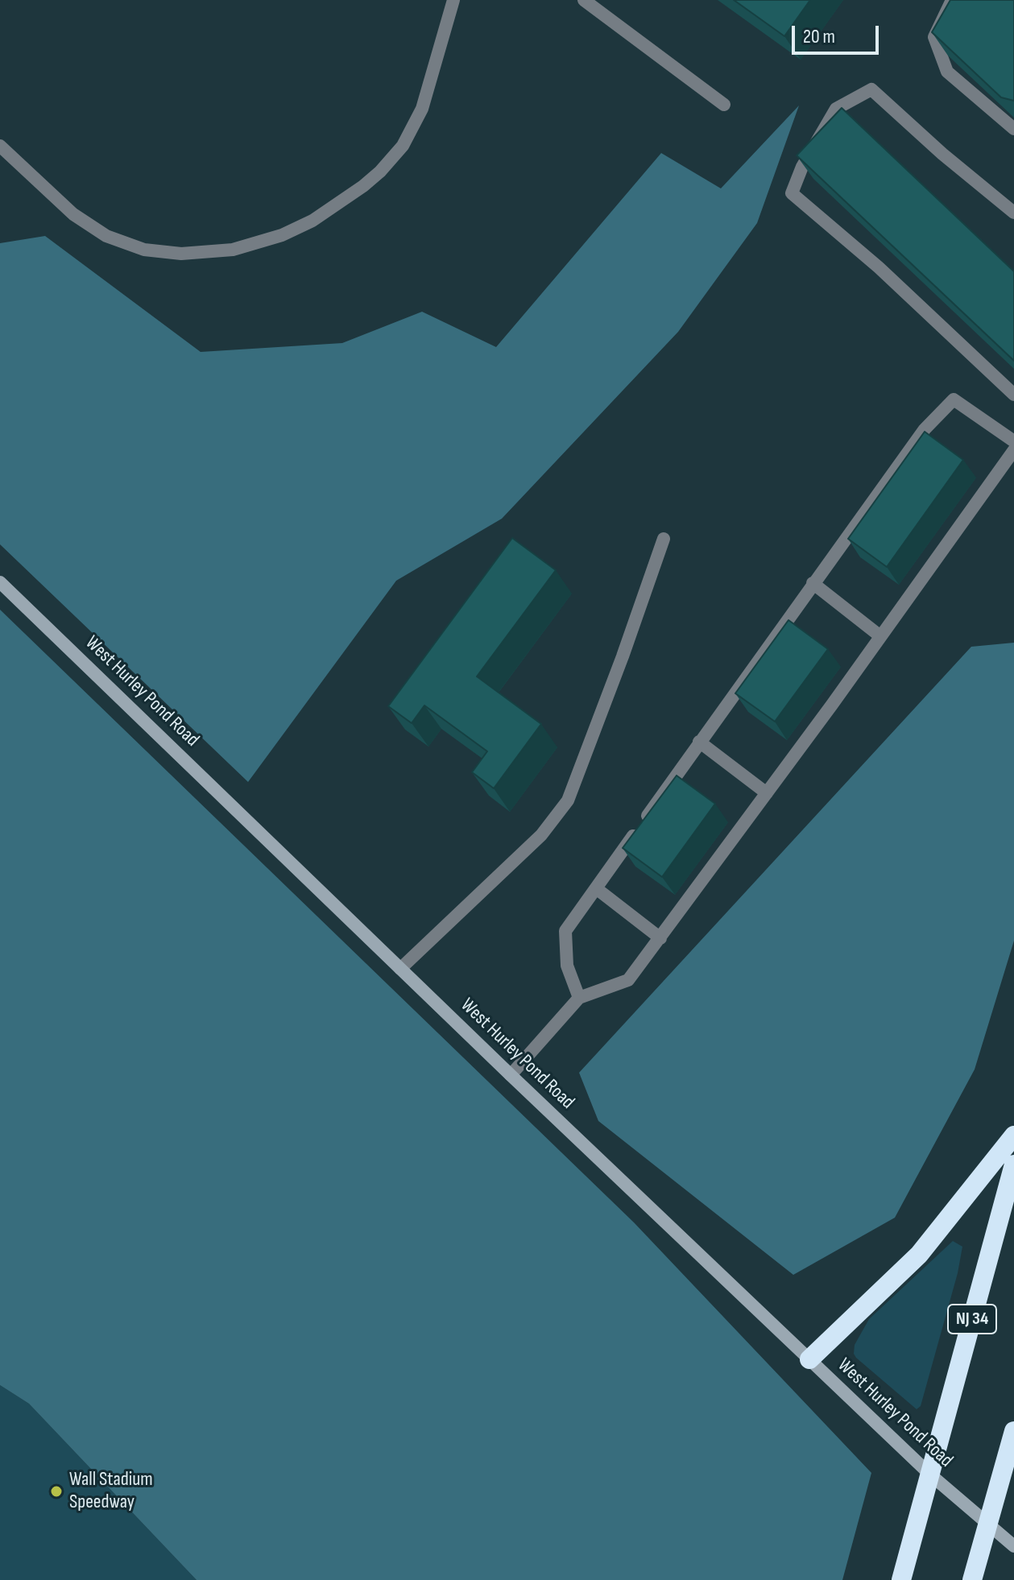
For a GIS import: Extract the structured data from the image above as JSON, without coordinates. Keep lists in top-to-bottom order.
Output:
{
  "streets": {
    "highway": ["NJ 34"],
    "street": ["West Hurley Pond Road"]
  },
  "crossings": [
    ["West Hurley Pond Road", "NJ 34"]
  ],
  "places": ["Wall Stadium Speedway"],
  "scale_bar": "20 m"
}
